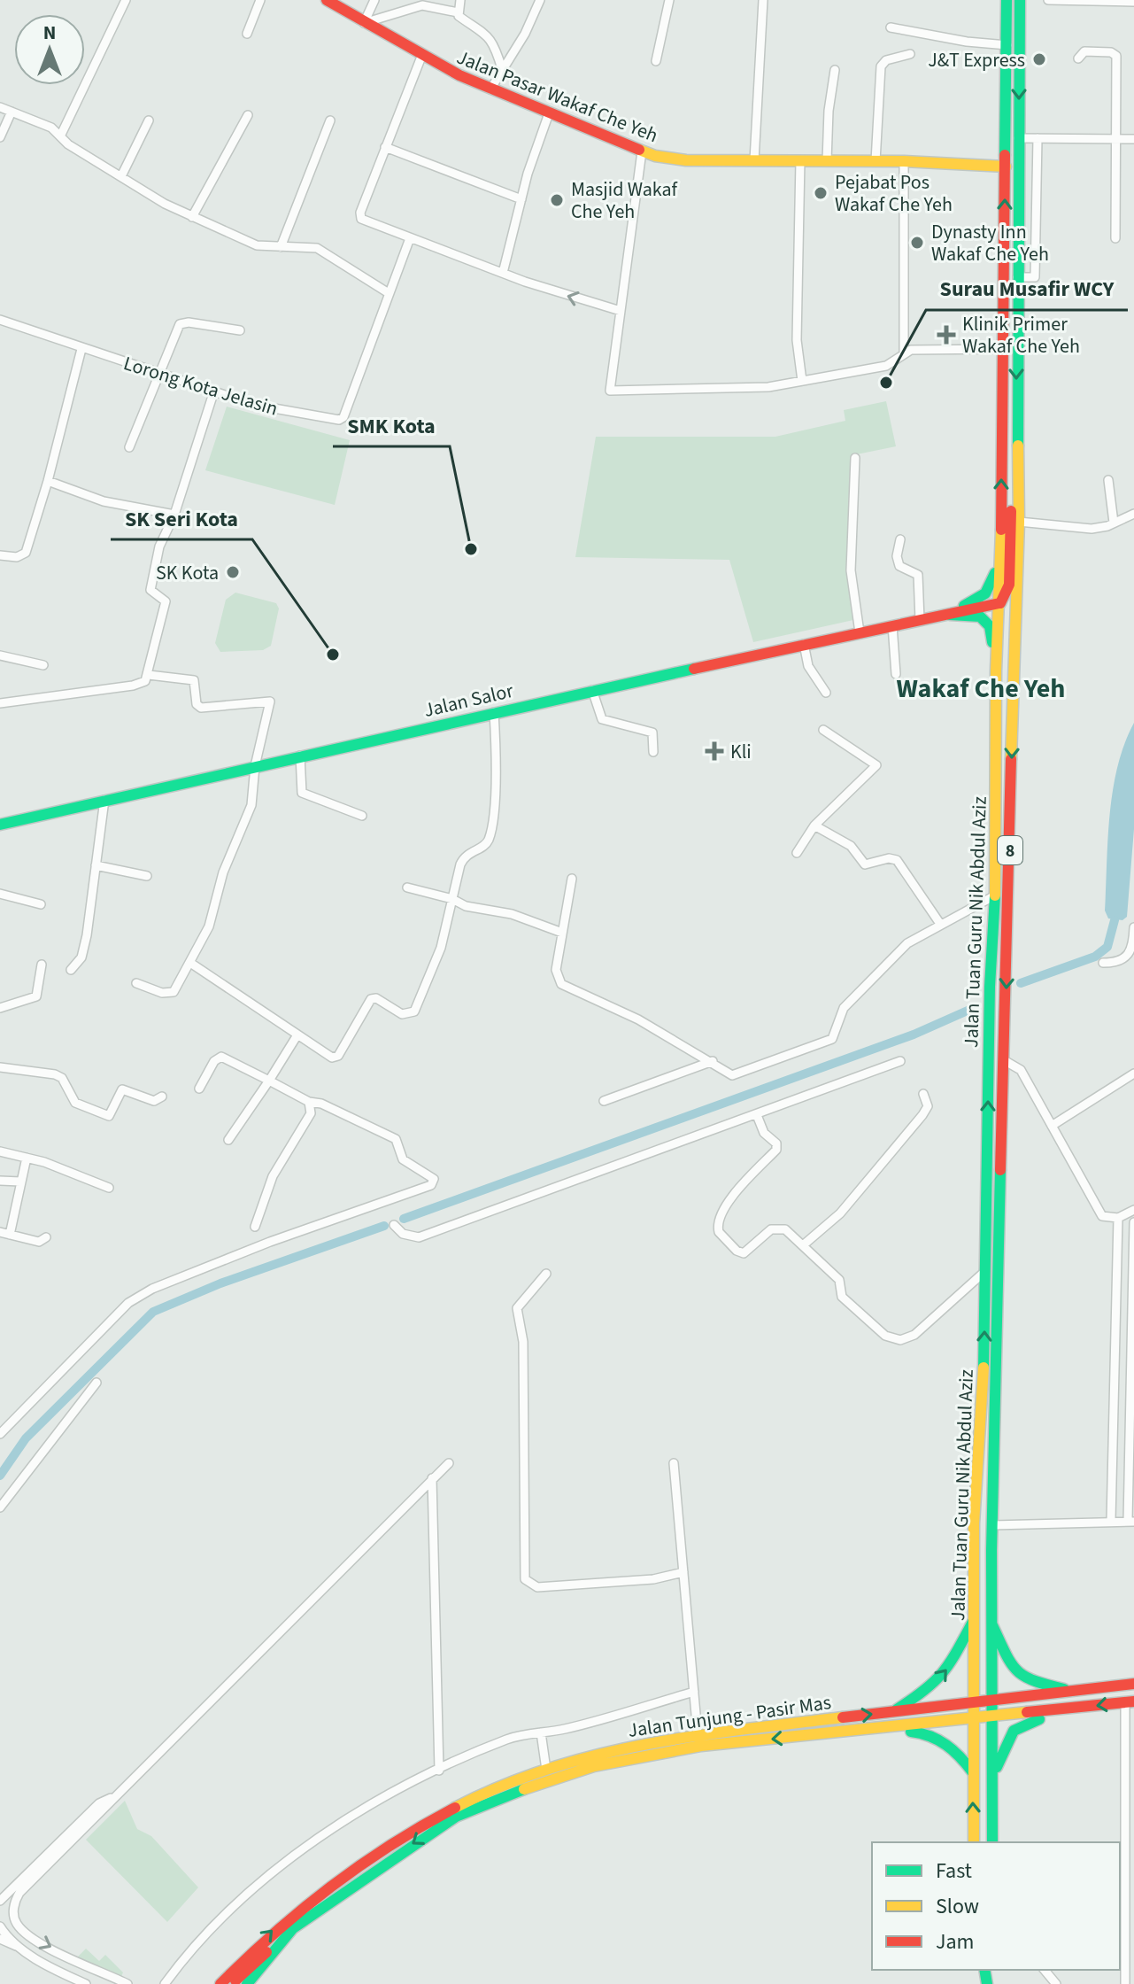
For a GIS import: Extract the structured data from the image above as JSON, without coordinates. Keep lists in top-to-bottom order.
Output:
{
  "streets": {
    "main road": [
      "Jalan Pasar Wakaf Che Yeh",
      "Jalan Salor",
      "8",
      "Jalan Tuan Guru Nik Abdul Aziz",
      "Jalan Tunjung - Pasir Mas"
    ],
    "street": ["Lorong Kota Jelasin"]
  },
  "crossings": [
    ["Jalan Pasar Wakaf Che Yeh", "Jalan Tuan Guru Nik Abdul Aziz"],
    ["Jalan Salor", "Jalan Tuan Guru Nik Abdul Aziz"],
    ["Jalan Tuan Guru Nik Abdul Aziz", "Jalan Tunjung - Pasir Mas"]
  ],
  "districts": ["Wakaf Che Yeh"],
  "places": {
    "other": [
      "J&T Express",
      "Pejabat Pos Wakaf Che Yeh",
      "Masjid Wakaf Che Yeh",
      "Dynasty Inn Wakaf Che Yeh",
      "Surau Musafir WCY",
      "SMK Kota",
      "SK Kota",
      "SK Seri Kota"
    ],
    "health": ["Klinik Primer Wakaf Che Yeh", "Kli"]
  },
  "legend": ["Fast", "Slow", "Jam"],
  "north": "top"
}
